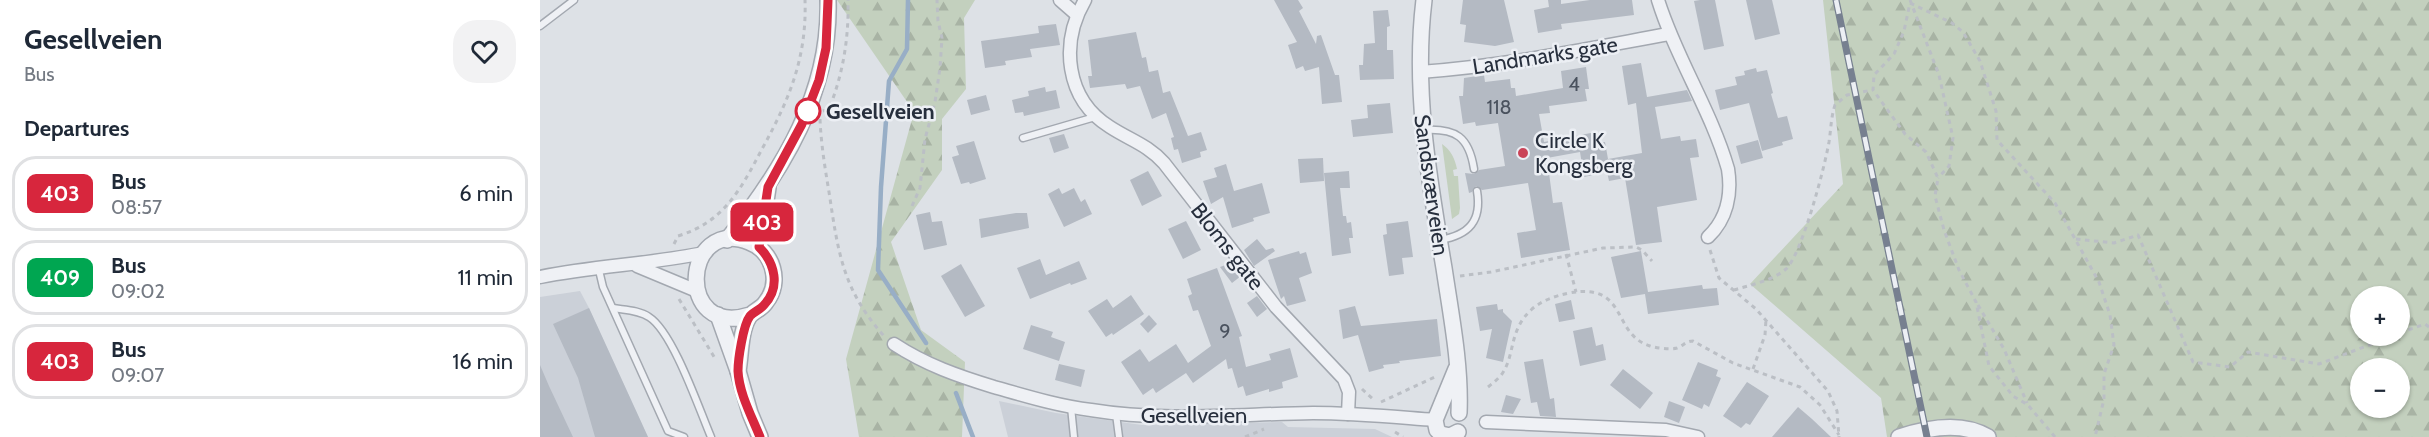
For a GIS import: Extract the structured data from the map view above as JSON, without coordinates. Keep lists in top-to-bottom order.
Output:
{
  "streets": {
    "street": [
      "Landmarks gate",
      "Sandsværveien",
      "Bloms gate",
      "Gesellveien"
    ]
  },
  "crossings": [
    ["Landmarks gate", "Sandsværveien"],
    ["Sandsværveien", "Gesellveien"]
  ],
  "places": ["Gesellveien", "Circle K Kongsberg"],
  "lines": ["bus line 403"],
  "house_numbers": ["4", "118", "9"],
  "page": {
    "heading": [
      ["Gesellveien", "Bus"],
      "Departures"
    ],
    "on_map": "403",
    "list": [
      {
        "mark": "403",
        "name": "Bus",
        "note": "08:57",
        "value": "6 min"
      },
      {
        "mark": "409",
        "name": "Bus",
        "note": "09:02",
        "value": "11 min"
      },
      {
        "mark": "403",
        "name": "Bus",
        "note": "09:07",
        "value": "16 min"
      }
    ],
    "map_buttons": ["+", "−"]
  }
}
